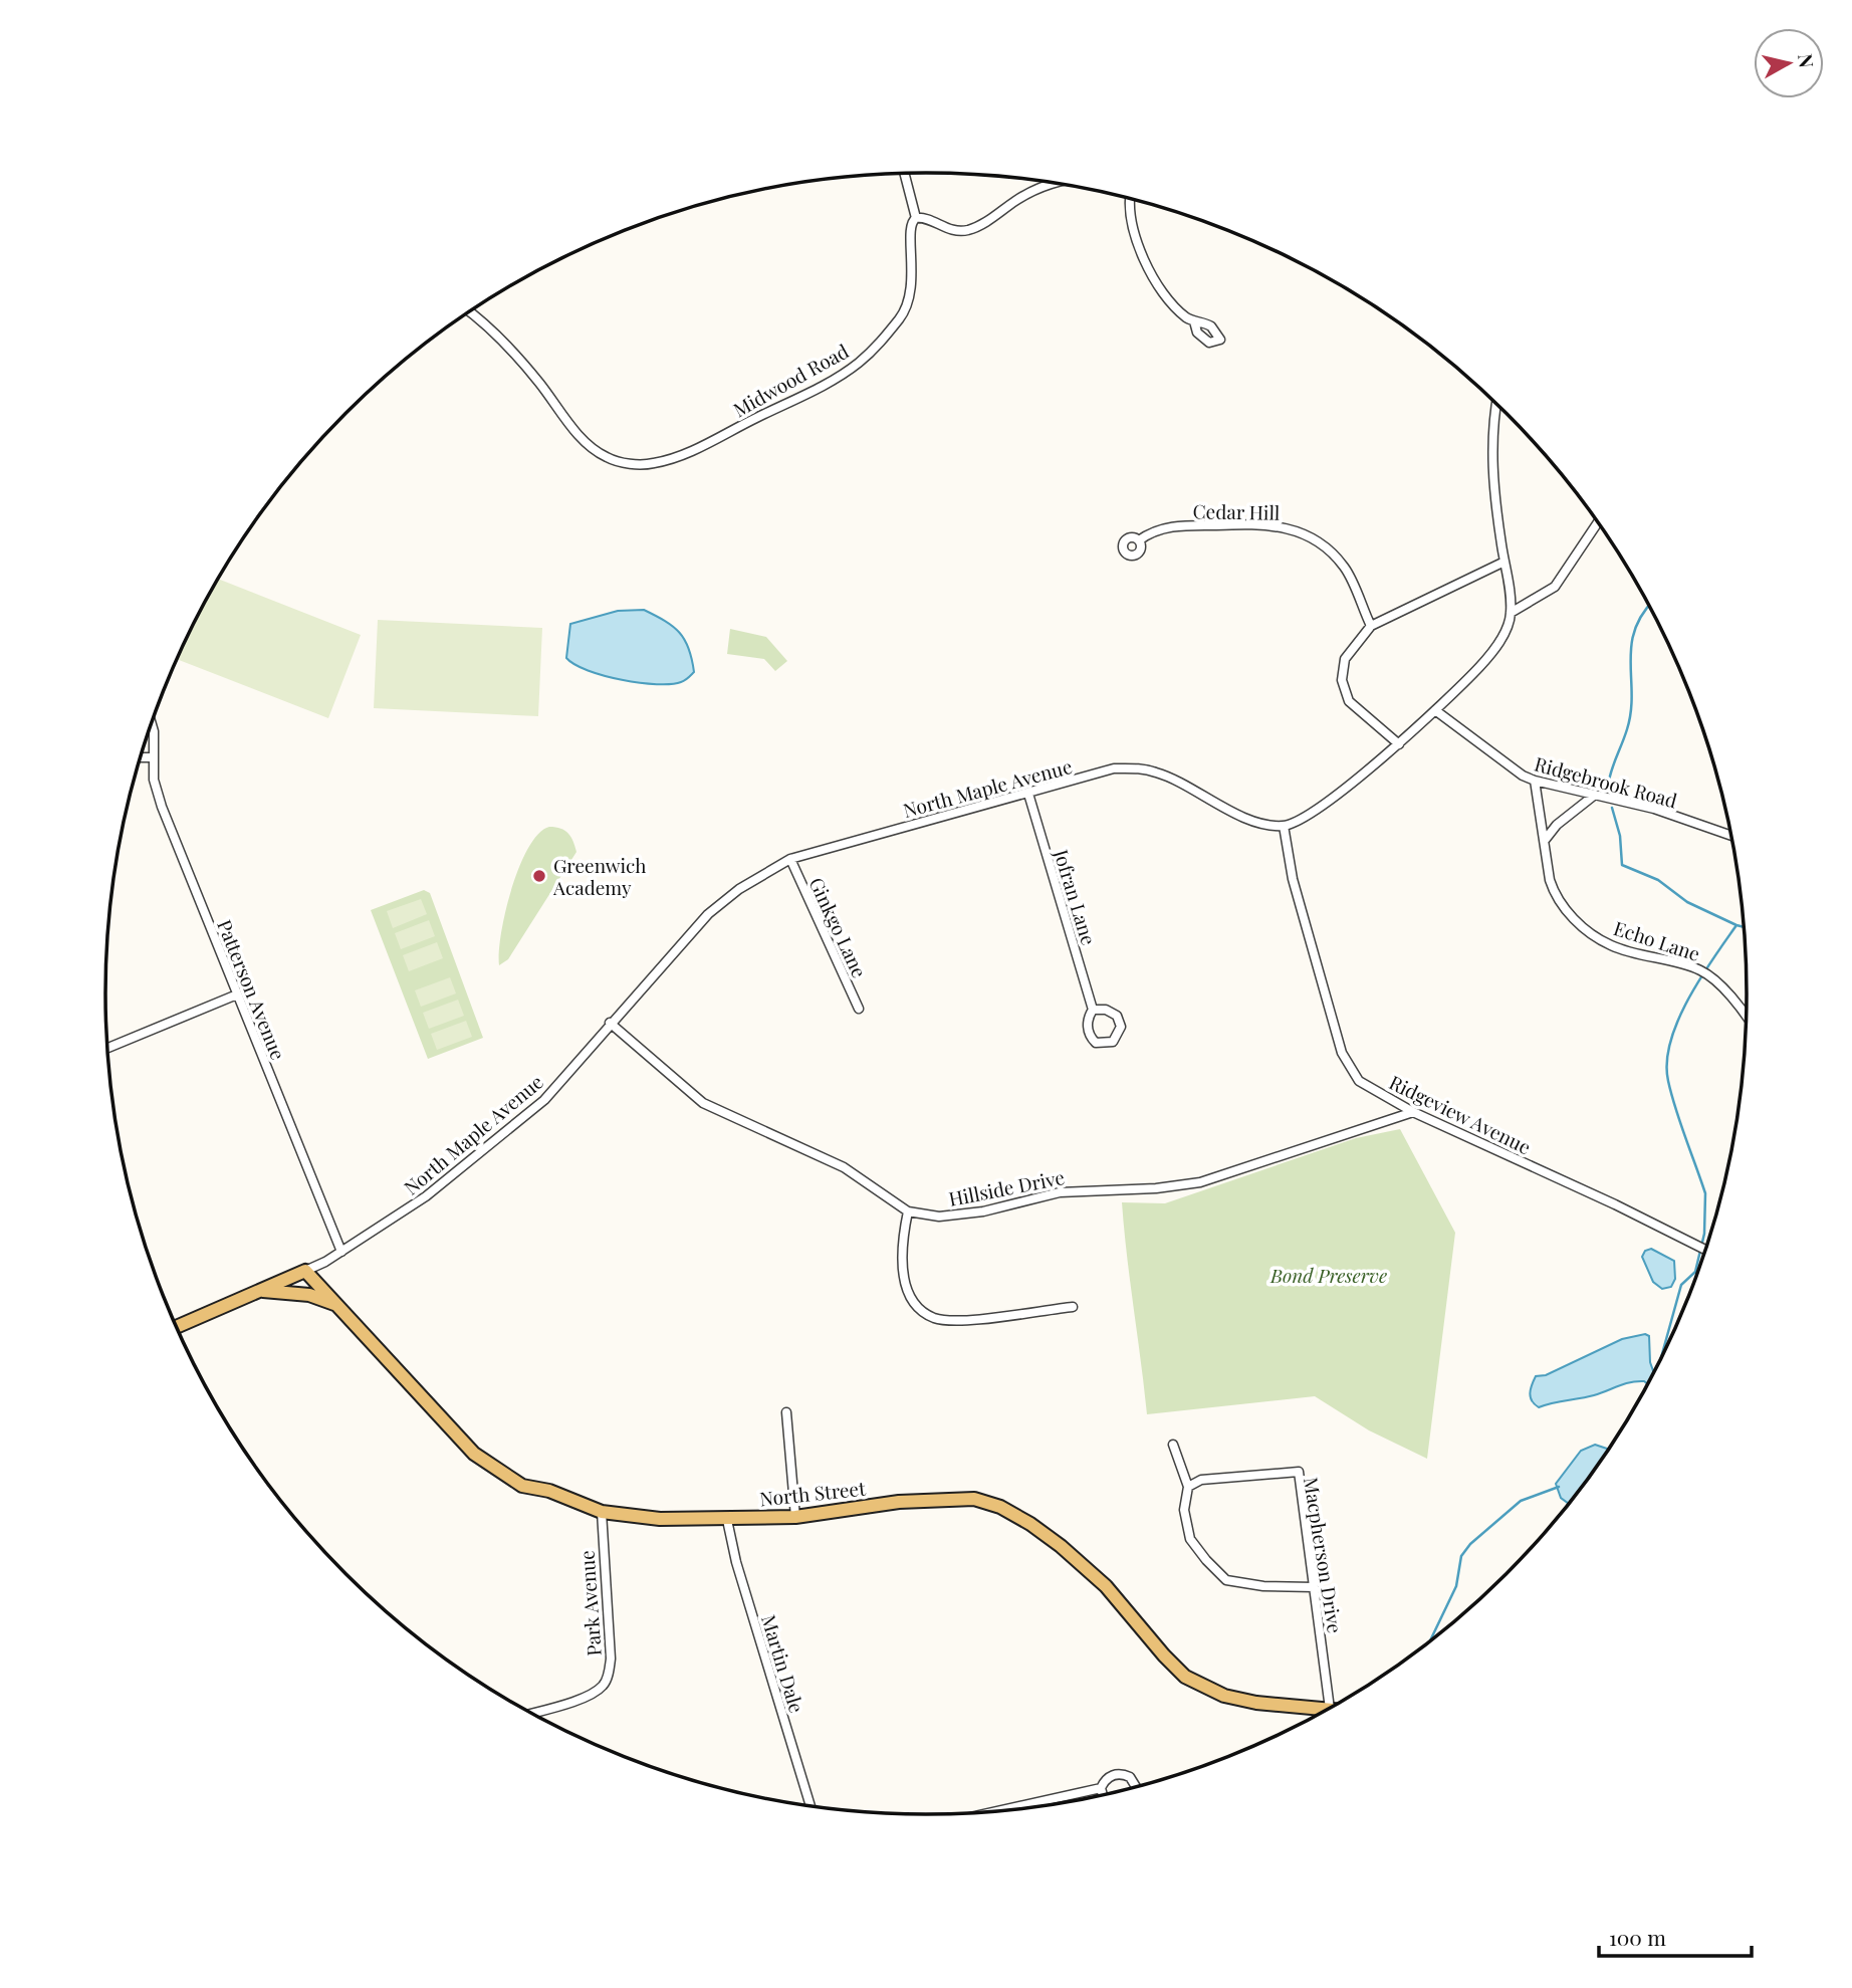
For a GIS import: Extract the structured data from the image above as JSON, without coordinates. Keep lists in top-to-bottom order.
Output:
{
  "streets": {
    "main road": ["North Street"],
    "street": [
      "Midwood Road",
      "Cedar Hill",
      "Ridgebrook Road",
      "North Maple Avenue",
      "Jofran Lane",
      "Ginkgo Lane",
      "Echo Lane",
      "Patterson Avenue",
      "Ridgeview Avenue",
      "Hillside Drive",
      "Macpherson Drive",
      "Park Avenue",
      "Martin Dale"
    ]
  },
  "crossings": [
    ["Ridgebrook Road", "Echo Lane"],
    ["North Maple Avenue", "Jofran Lane"],
    ["North Maple Avenue", "Ginkgo Lane"],
    ["North Maple Avenue", "Patterson Avenue"],
    ["North Maple Avenue", "Ridgeview Avenue"],
    ["North Maple Avenue", "Hillside Drive"],
    ["North Maple Avenue", "North Street"],
    ["Ridgeview Avenue", "Hillside Drive"],
    ["North Street", "Park Avenue"],
    ["North Street", "Martin Dale"]
  ],
  "parks": ["Bond Preserve"],
  "places": ["Greenwich Academy"],
  "scale_bar": "100 m",
  "north": "right"
}
